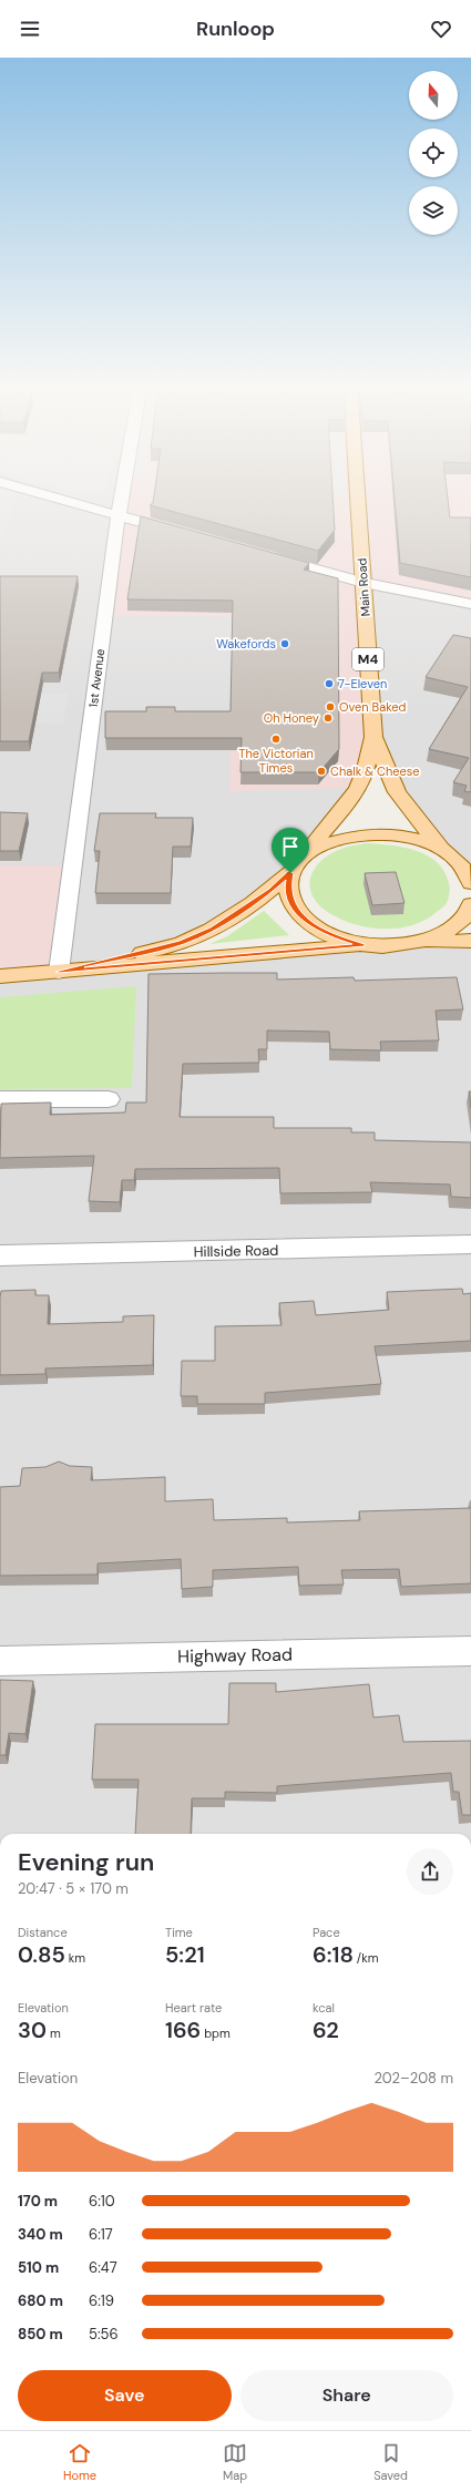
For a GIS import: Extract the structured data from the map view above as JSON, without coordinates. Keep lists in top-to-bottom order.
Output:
{
  "streets": {
    "main road": ["Main Road", "M4"],
    "street": ["1st Avenue", "Hillside Road", "Highway Road"]
  },
  "crossings": [
    ["Main Road", "1st Avenue"]
  ],
  "places": [
    "Wakefords",
    "7-Eleven",
    "Oven Baked",
    "Oh Honey",
    "The Victorian Times",
    "Chalk & Cheese"
  ],
  "north": "top",
  "page": {
    "header": "Runloop",
    "heading": ["Evening run", "20:47 · 5 × 170 m"],
    "stats": [
      ["Distance", "0.85 km"],
      ["Time", "5:21"],
      ["Pace", "6:18 /km"],
      ["Elevation", "30 m"],
      ["Heart rate", "166 bpm"],
      ["kcal", "62"]
    ],
    "chart": ["Elevation", "202–208 m"],
    "list": [
      {
        "name": "170 m",
        "note": "6:10"
      },
      {
        "name": "340 m",
        "note": "6:17"
      },
      {
        "name": "510 m",
        "note": "6:47"
      },
      {
        "name": "680 m",
        "note": "6:19"
      },
      {
        "name": "850 m",
        "note": "5:56"
      }
    ],
    "buttons": ["Save", "Share"],
    "tabs": ["Home", "Map", "Saved"]
  }
}
